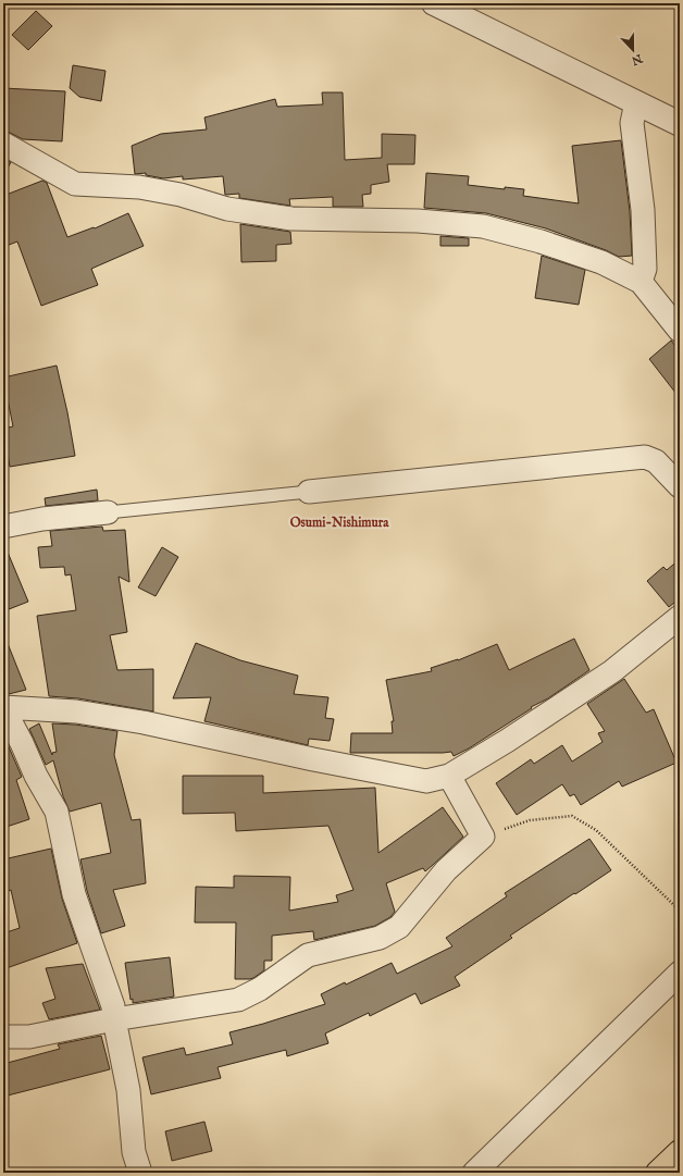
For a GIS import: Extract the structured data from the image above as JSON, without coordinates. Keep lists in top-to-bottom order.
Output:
{
  "districts": ["Osumi-Nishimura"],
  "north": "bottom"
}
